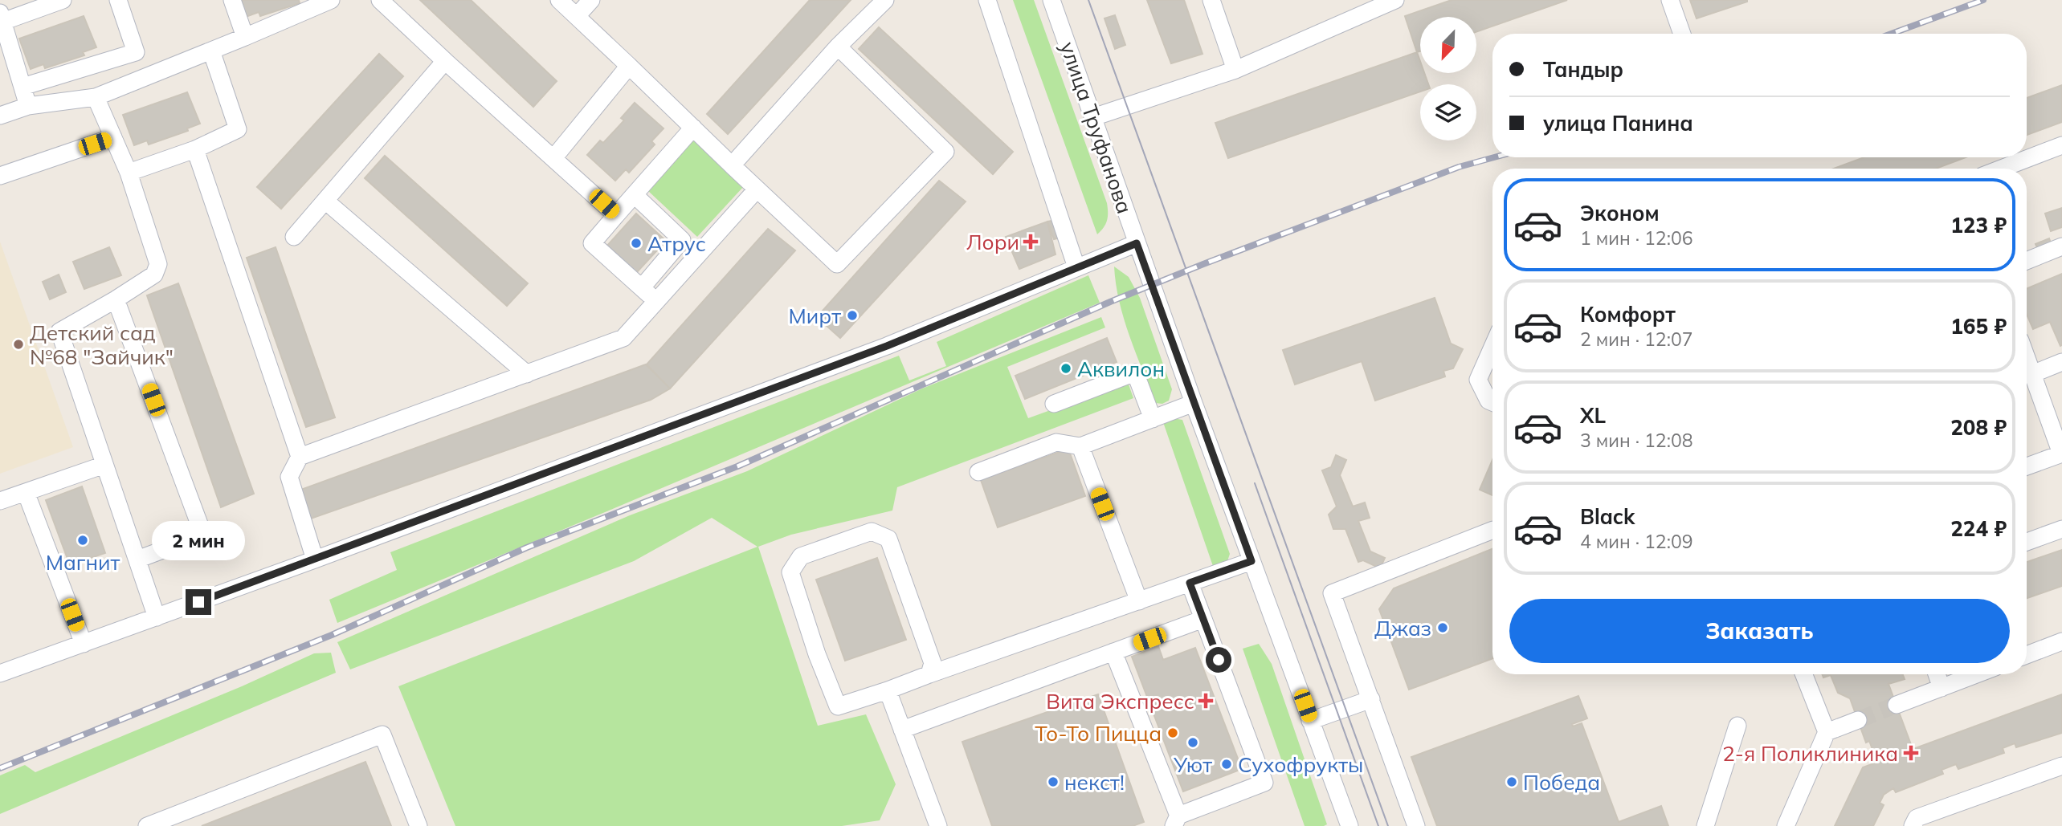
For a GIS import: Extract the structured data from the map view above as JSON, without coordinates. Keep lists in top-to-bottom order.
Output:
{
  "streets": {
    "street": ["улица Труфанова"]
  },
  "places": {
    "health": ["Лори", "Вита Экспресс", "2-я Поликлиника"],
    "other": [
      "Атрус",
      "Мирт",
      "Детский сад №68 \"Зайчик\"",
      "Аквилон",
      "Магнит",
      "Джаз",
      "То-То Пицца",
      "Уют",
      "Сухофрукты",
      "некст!",
      "Победа"
    ]
  },
  "north": "bottom left",
  "page": {
    "banner": ["Тандыр", "улица Панина"],
    "list": [
      {
        "name": "Эконом",
        "note": "1 мин · 12:06",
        "value": "123 ₽"
      },
      {
        "name": "Комфорт",
        "note": "2 мин · 12:07",
        "value": "165 ₽"
      },
      {
        "name": "XL",
        "note": "3 мин · 12:08",
        "value": "208 ₽"
      },
      {
        "name": "Black",
        "note": "4 мин · 12:09",
        "value": "224 ₽"
      }
    ],
    "bubble": "2 мин",
    "buttons": "Заказать"
  }
}
